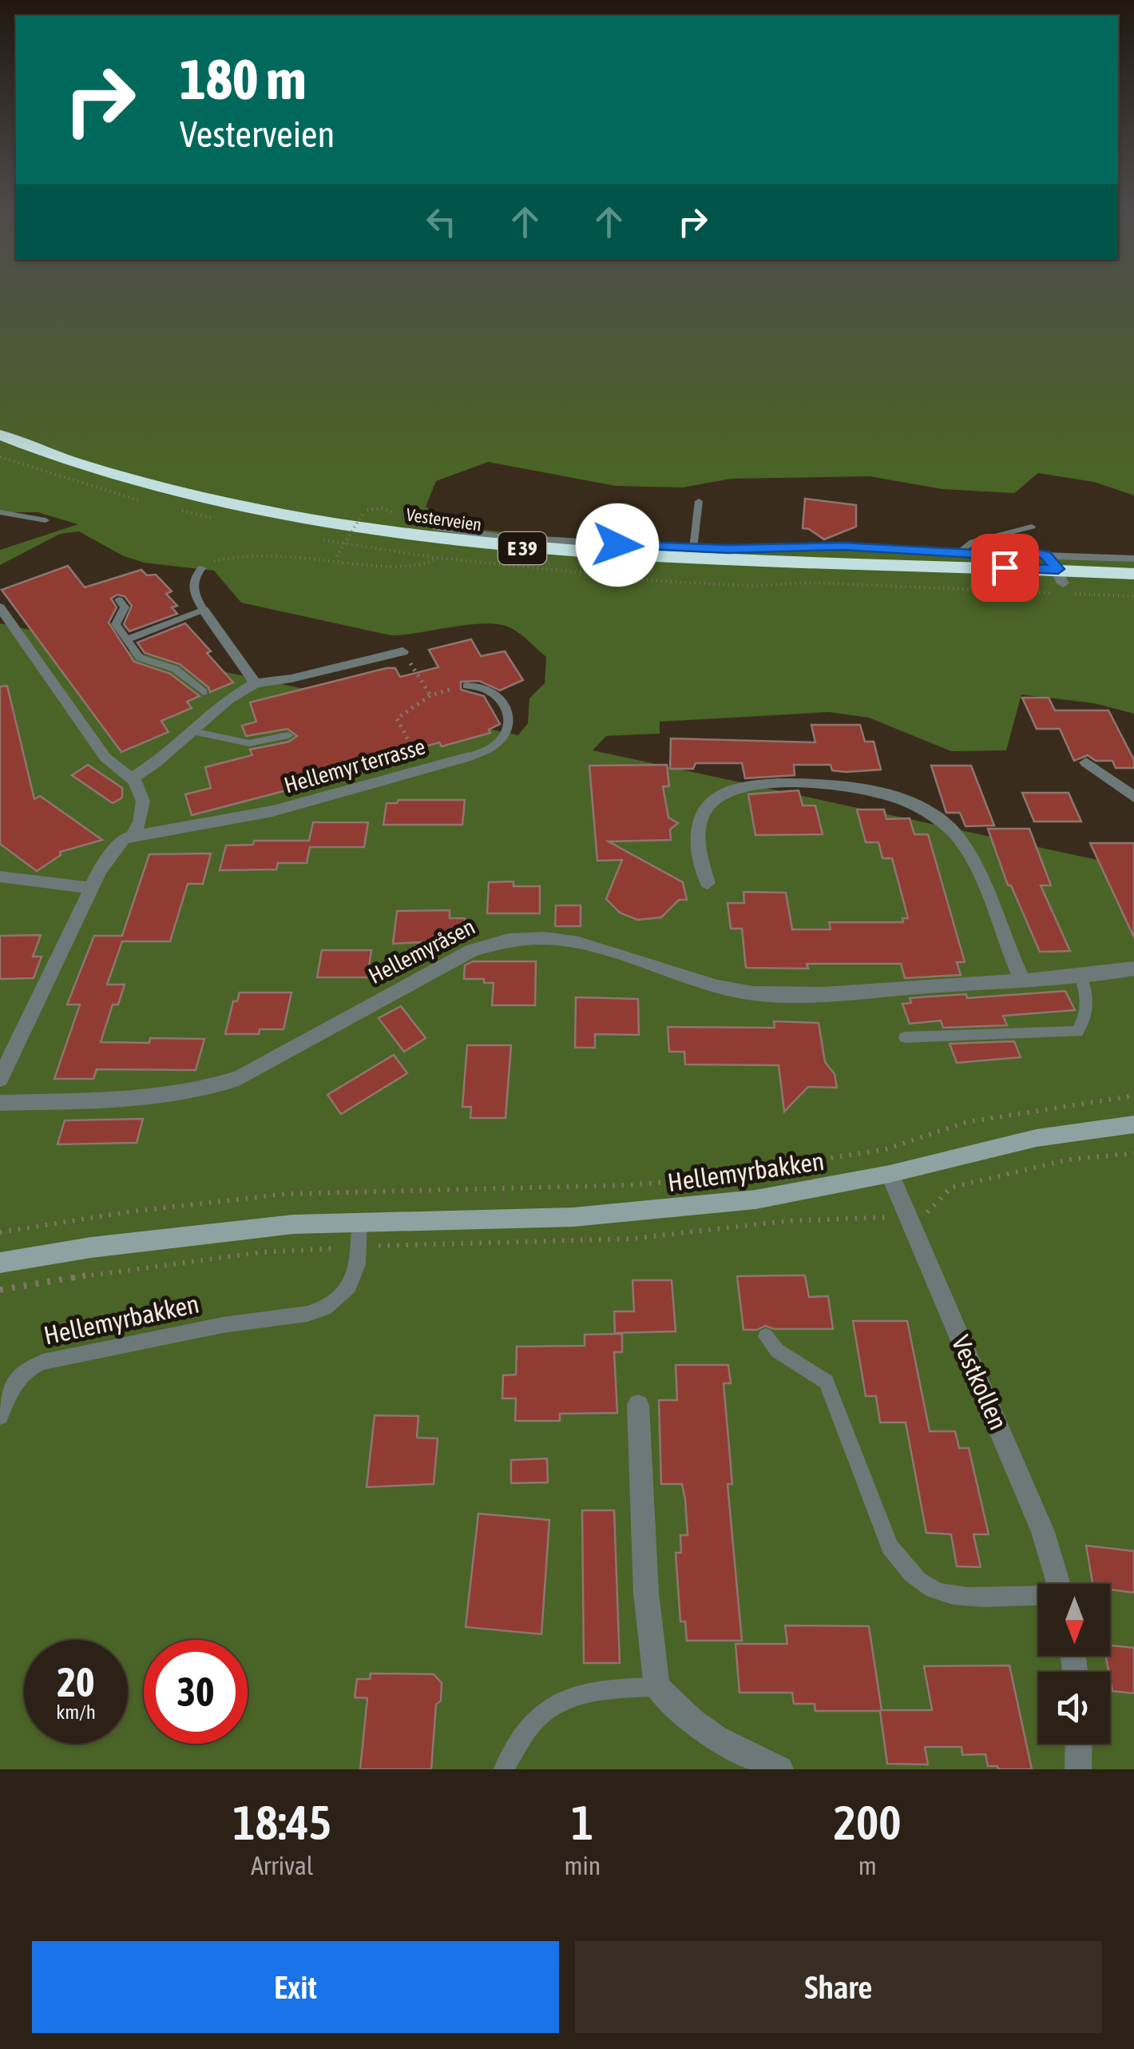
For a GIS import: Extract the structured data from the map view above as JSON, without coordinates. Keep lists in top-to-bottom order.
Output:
{
  "streets": {
    "highway": ["Vesterveien", "E 39"],
    "street": [
      "Hellemyr terrasse",
      "Hellemyråsen",
      "Hellemyrbakken",
      "Vestkollen"
    ]
  },
  "crossings": [
    ["Hellemyrbakken", "Vestkollen"]
  ],
  "north": "bottom",
  "page": {
    "turn": ["180 m", "Vesterveien"],
    "speed": "20 km/h",
    "limit": "30",
    "eta": [
      "18:45",
      "Arrival",
      "1",
      "min",
      "200",
      "m"
    ],
    "buttons": ["Exit", "Share"]
  }
}
